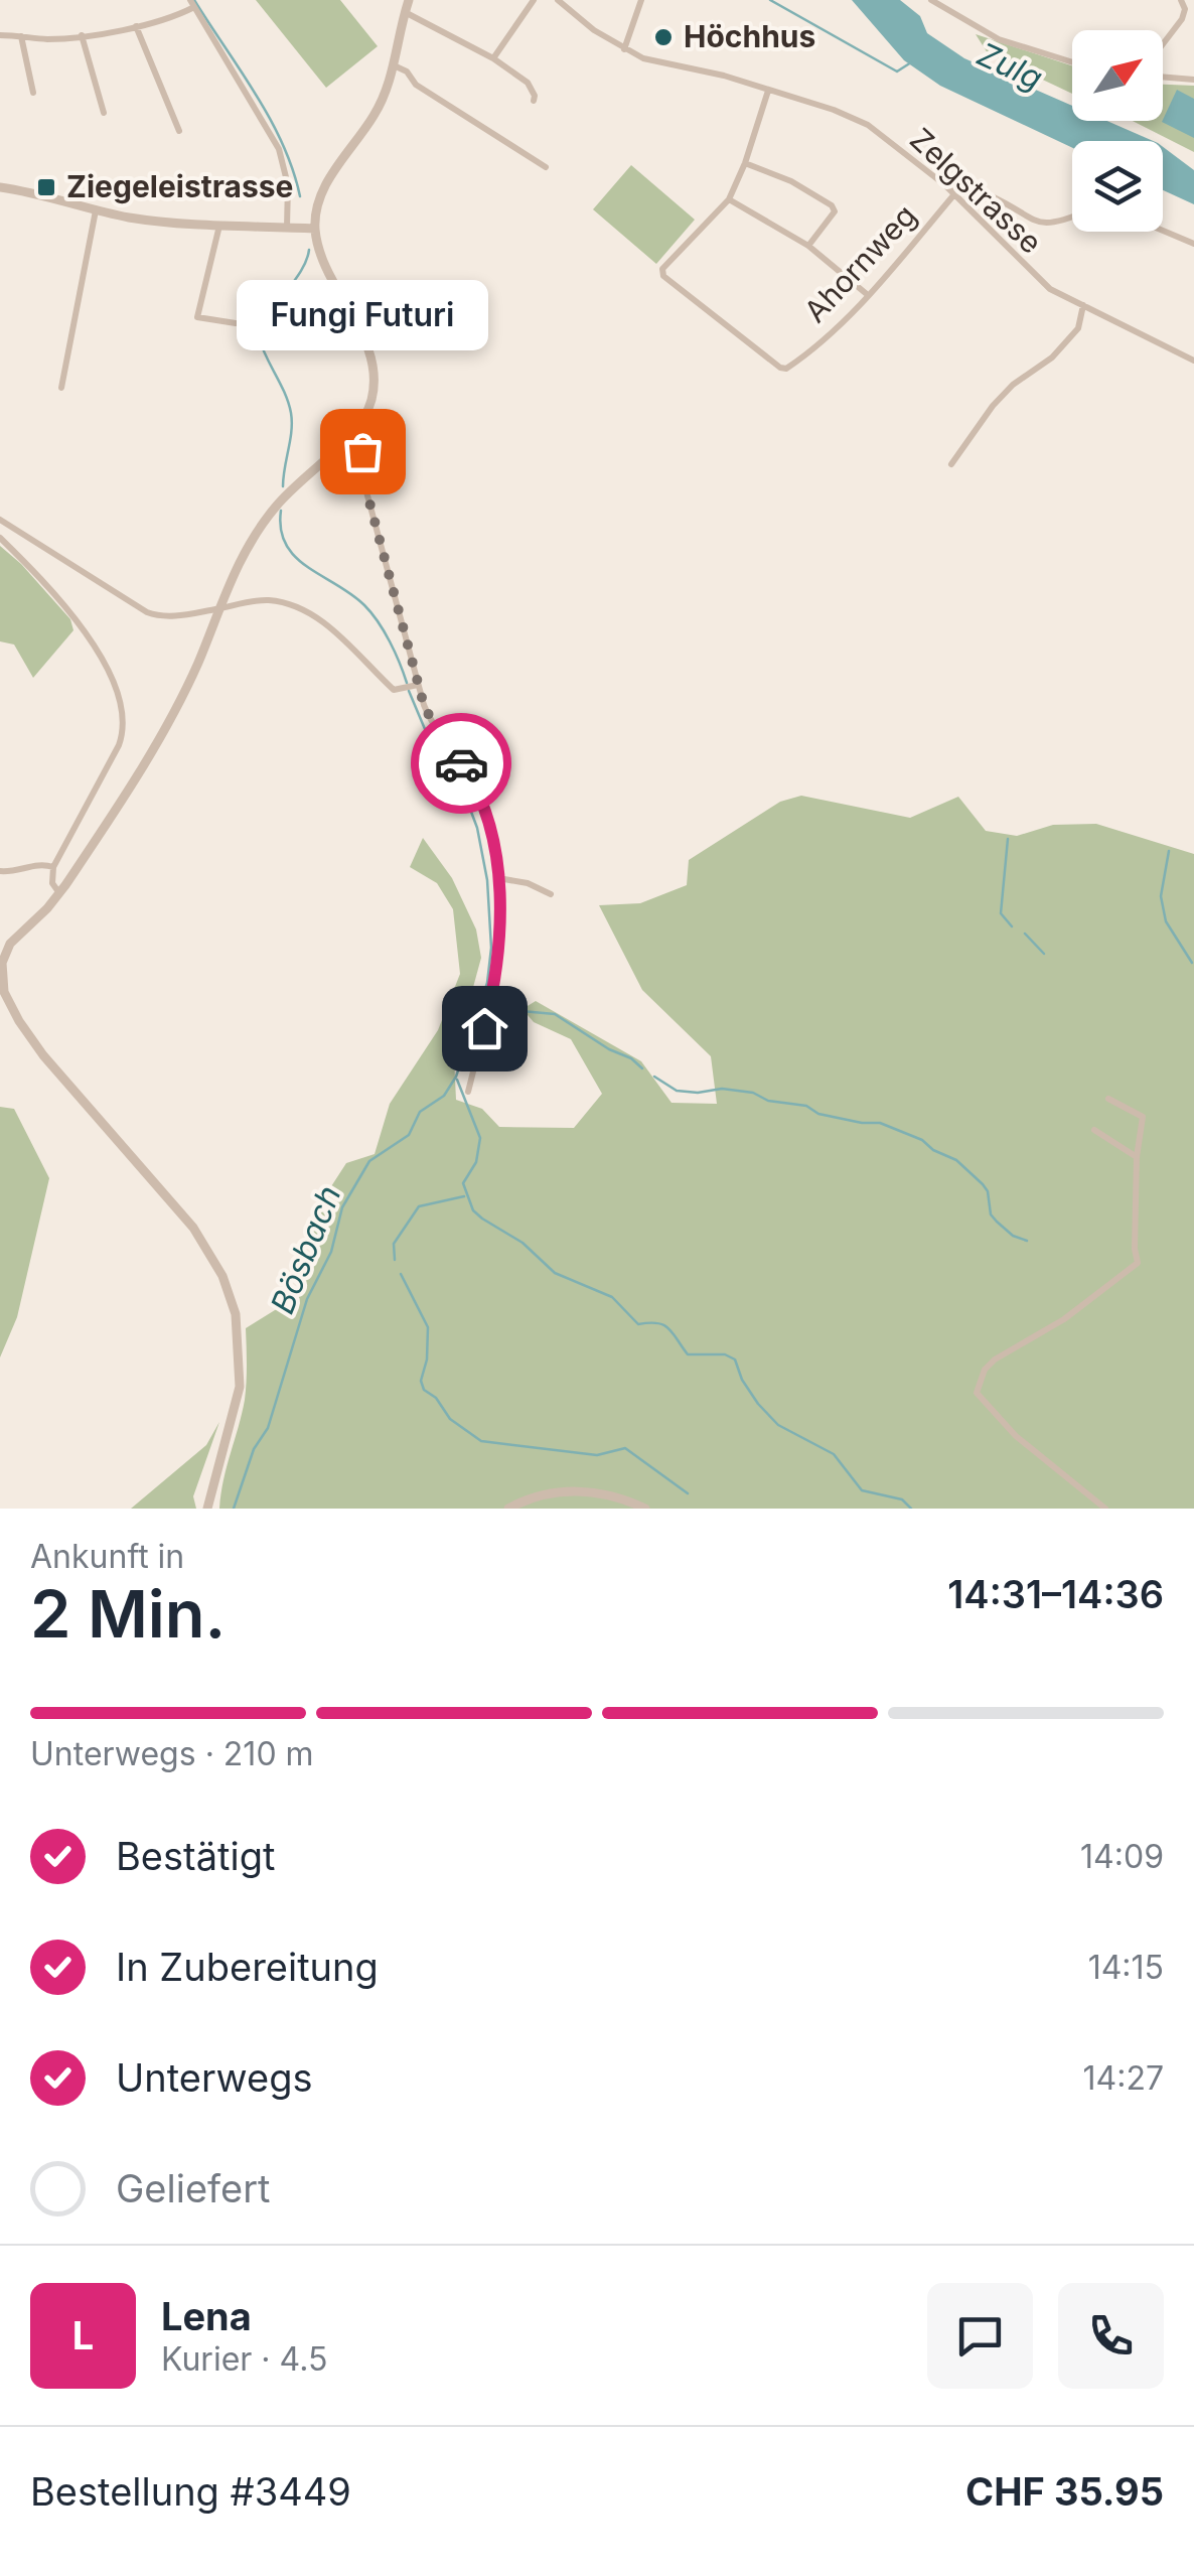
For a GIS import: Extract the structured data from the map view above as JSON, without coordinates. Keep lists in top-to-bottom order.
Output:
{
  "streets": {
    "street": ["Zelgstrasse", "Ahornweg"]
  },
  "crossings": [
    ["Zelgstrasse", "Ahornweg"]
  ],
  "water": ["Zulg", "Bösbach"],
  "places": {
    "other": ["Höchhus", "Fungi Futuri"],
    "transit": ["Ziegeleistrasse"]
  },
  "north": "top right",
  "page": {
    "bubble": "Fungi Futuri",
    "heading": ["2 Min.", "Ankunft in", "14:31–14:36"],
    "panel": [
      "Lena",
      "Kurier · 4.5",
      "Bestellung #3449",
      "CHF 35.95"
    ],
    "bar": "Unterwegs · 210 m",
    "list": [
      ["Bestätigt", "14:09"],
      ["In Zubereitung", "14:15"],
      ["Unterwegs", "14:27"],
      "Geliefert"
    ],
    "round": "L"
  }
}
